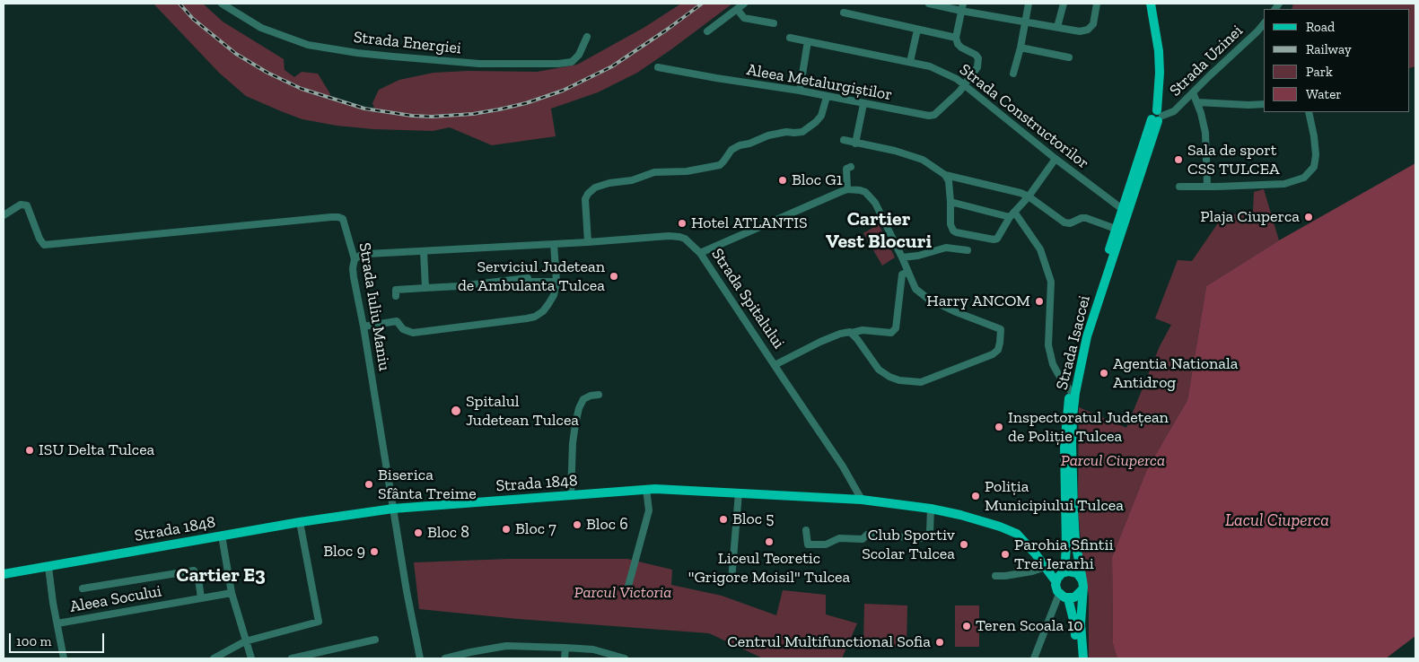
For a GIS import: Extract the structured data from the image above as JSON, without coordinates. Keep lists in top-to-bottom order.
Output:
{
  "streets": {
    "main road": ["Strada Isaccei", "Strada 1848"],
    "street": [
      "Strada Energiei",
      "Strada Uzinei",
      "Aleea Metalurgiștilor",
      "Strada Constructorilor",
      "Strada Spitalului",
      "Strada Iuliu Maniu",
      "Aleea Socului"
    ]
  },
  "crossings": [
    ["Strada Uzinei", "Strada Isaccei"],
    ["Aleea Metalurgiștilor", "Strada Constructorilor"],
    ["Strada Constructorilor", "Strada Isaccei"],
    ["Strada Spitalului", "Strada Iuliu Maniu"],
    ["Strada Spitalului", "Strada 1848"],
    ["Strada Iuliu Maniu", "Strada 1848"]
  ],
  "districts": ["Cartier Vest Blocuri", "Cartier E3"],
  "water": ["Lacul Ciuperca"],
  "parks": ["Parcul Ciuperca", "Parcul Victoria"],
  "places": [
    "Sala de sport CSS TULCEA",
    "Bloc G1",
    "Plaja Ciuperca",
    "Hotel ATLANTIS",
    "Serviciul Judetean de Ambulanta Tulcea",
    "Harry ANCOM",
    "Agentia Nationala Antidrog",
    "Spitalul Judetean Tulcea",
    "Inspectoratul Județean de Poliție Tulcea",
    "ISU Delta Tulcea",
    "Biserica Sfânta Treime",
    "Poliția Municipiului Tulcea",
    "Bloc 5",
    "Bloc 6",
    "Bloc 7",
    "Bloc 8",
    "Liceul Teoretic \"Grigore Moisil\" Tulcea",
    "Club Sportiv Scolar Tulcea",
    "Bloc 9",
    "Parohia Sfintii Trei Ierarhi",
    "Teren Scoala 10",
    "Centrul Multifunctional Sofia"
  ],
  "legend": [
    "Road",
    "Railway",
    "Park",
    "Water"
  ],
  "scale_bar": "100 m"
}
